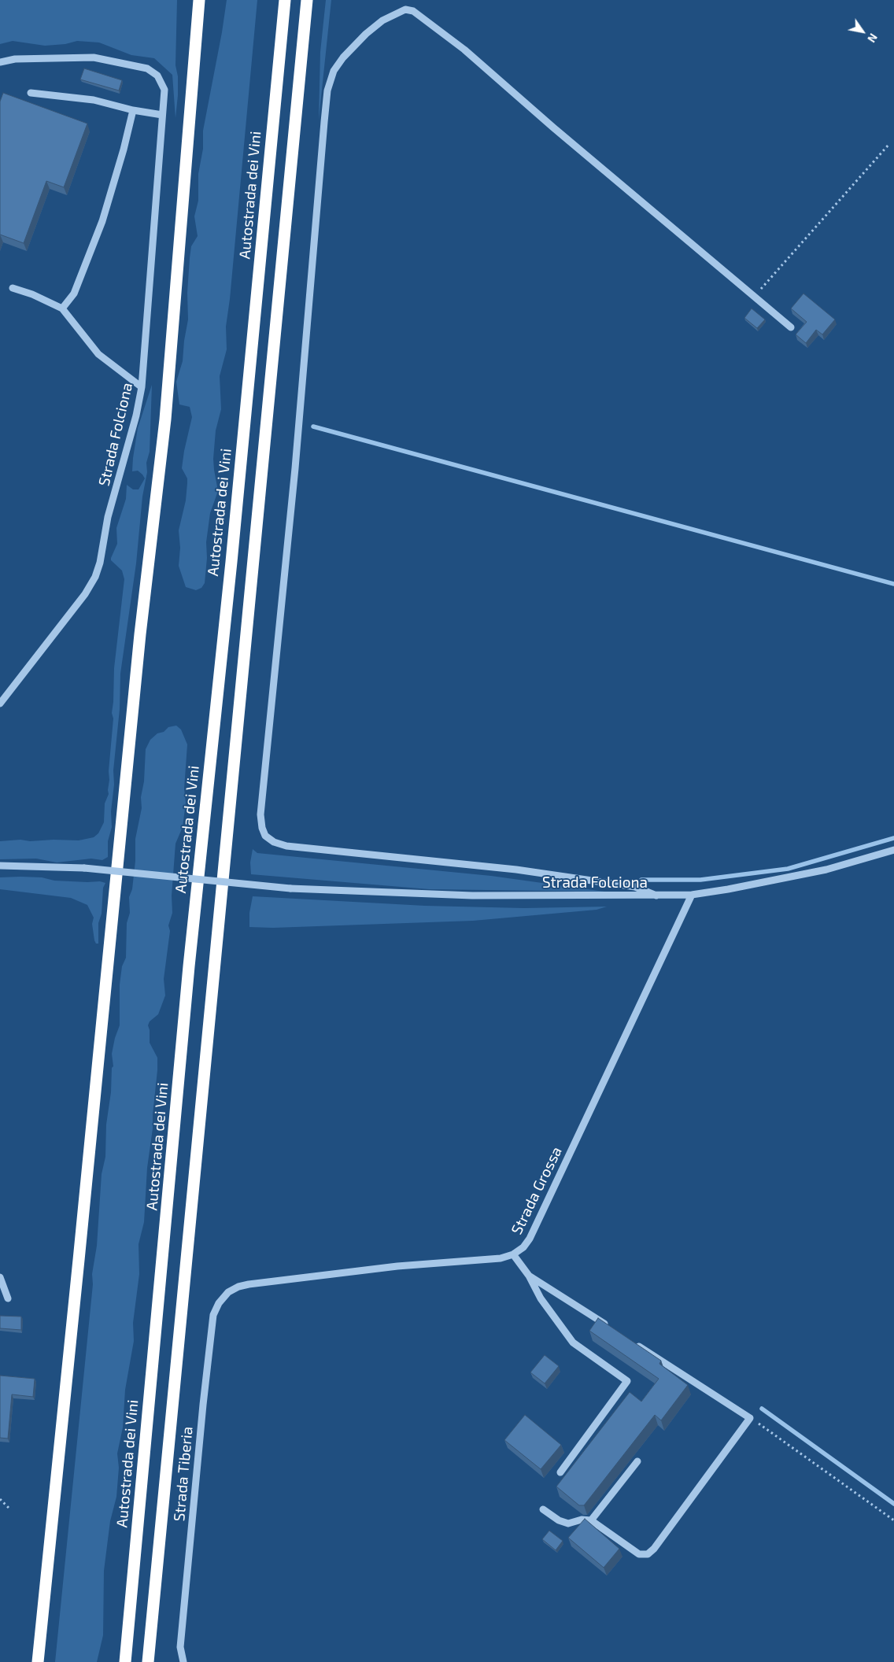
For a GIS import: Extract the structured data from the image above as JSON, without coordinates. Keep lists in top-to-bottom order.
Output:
{
  "streets": {
    "highway": ["Autostrada dei Vini"],
    "street": ["Strada Folciona", "Strada Grossa", "Strada Tiberia"]
  },
  "crossings": [
    ["Strada Folciona", "Strada Grossa"],
    ["Strada Grossa", "Strada Tiberia"]
  ],
  "north": "bottom right"
}
